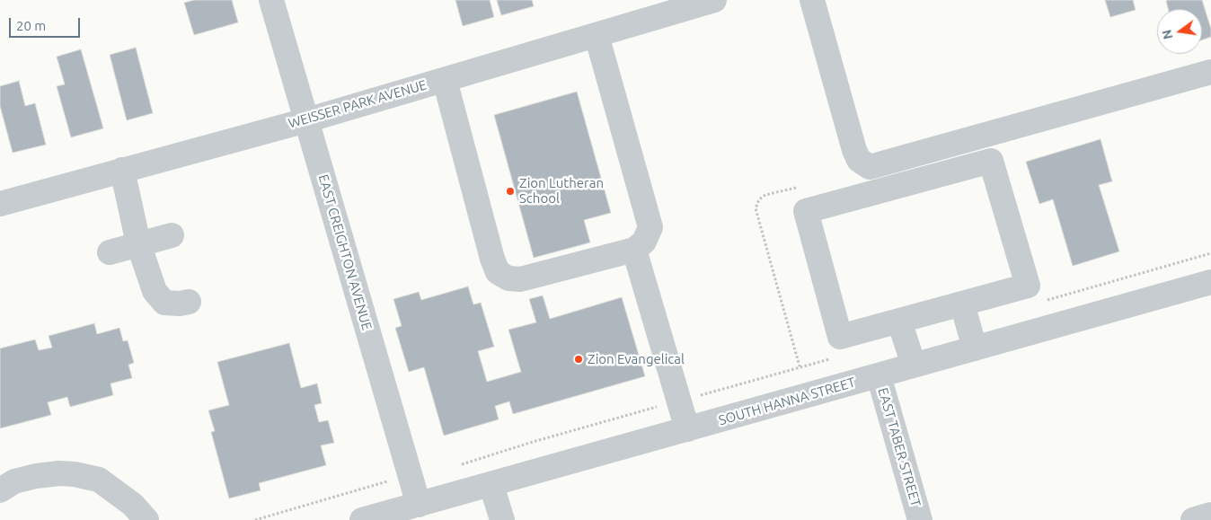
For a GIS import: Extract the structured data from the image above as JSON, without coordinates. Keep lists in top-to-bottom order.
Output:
{
  "streets": {
    "street": [
      "WEISSER PARK AVENUE",
      "EAST CREIGHTON AVENUE",
      "SOUTH HANNA STREET",
      "EAST TABER STREET"
    ]
  },
  "crossings": [
    ["WEISSER PARK AVENUE", "EAST CREIGHTON AVENUE"],
    ["EAST CREIGHTON AVENUE", "SOUTH HANNA STREET"],
    ["SOUTH HANNA STREET", "EAST TABER STREET"]
  ],
  "places": ["Zion Lutheran School", "Zion Evangelical"],
  "scale_bar": "20 m",
  "north": "left"
}
